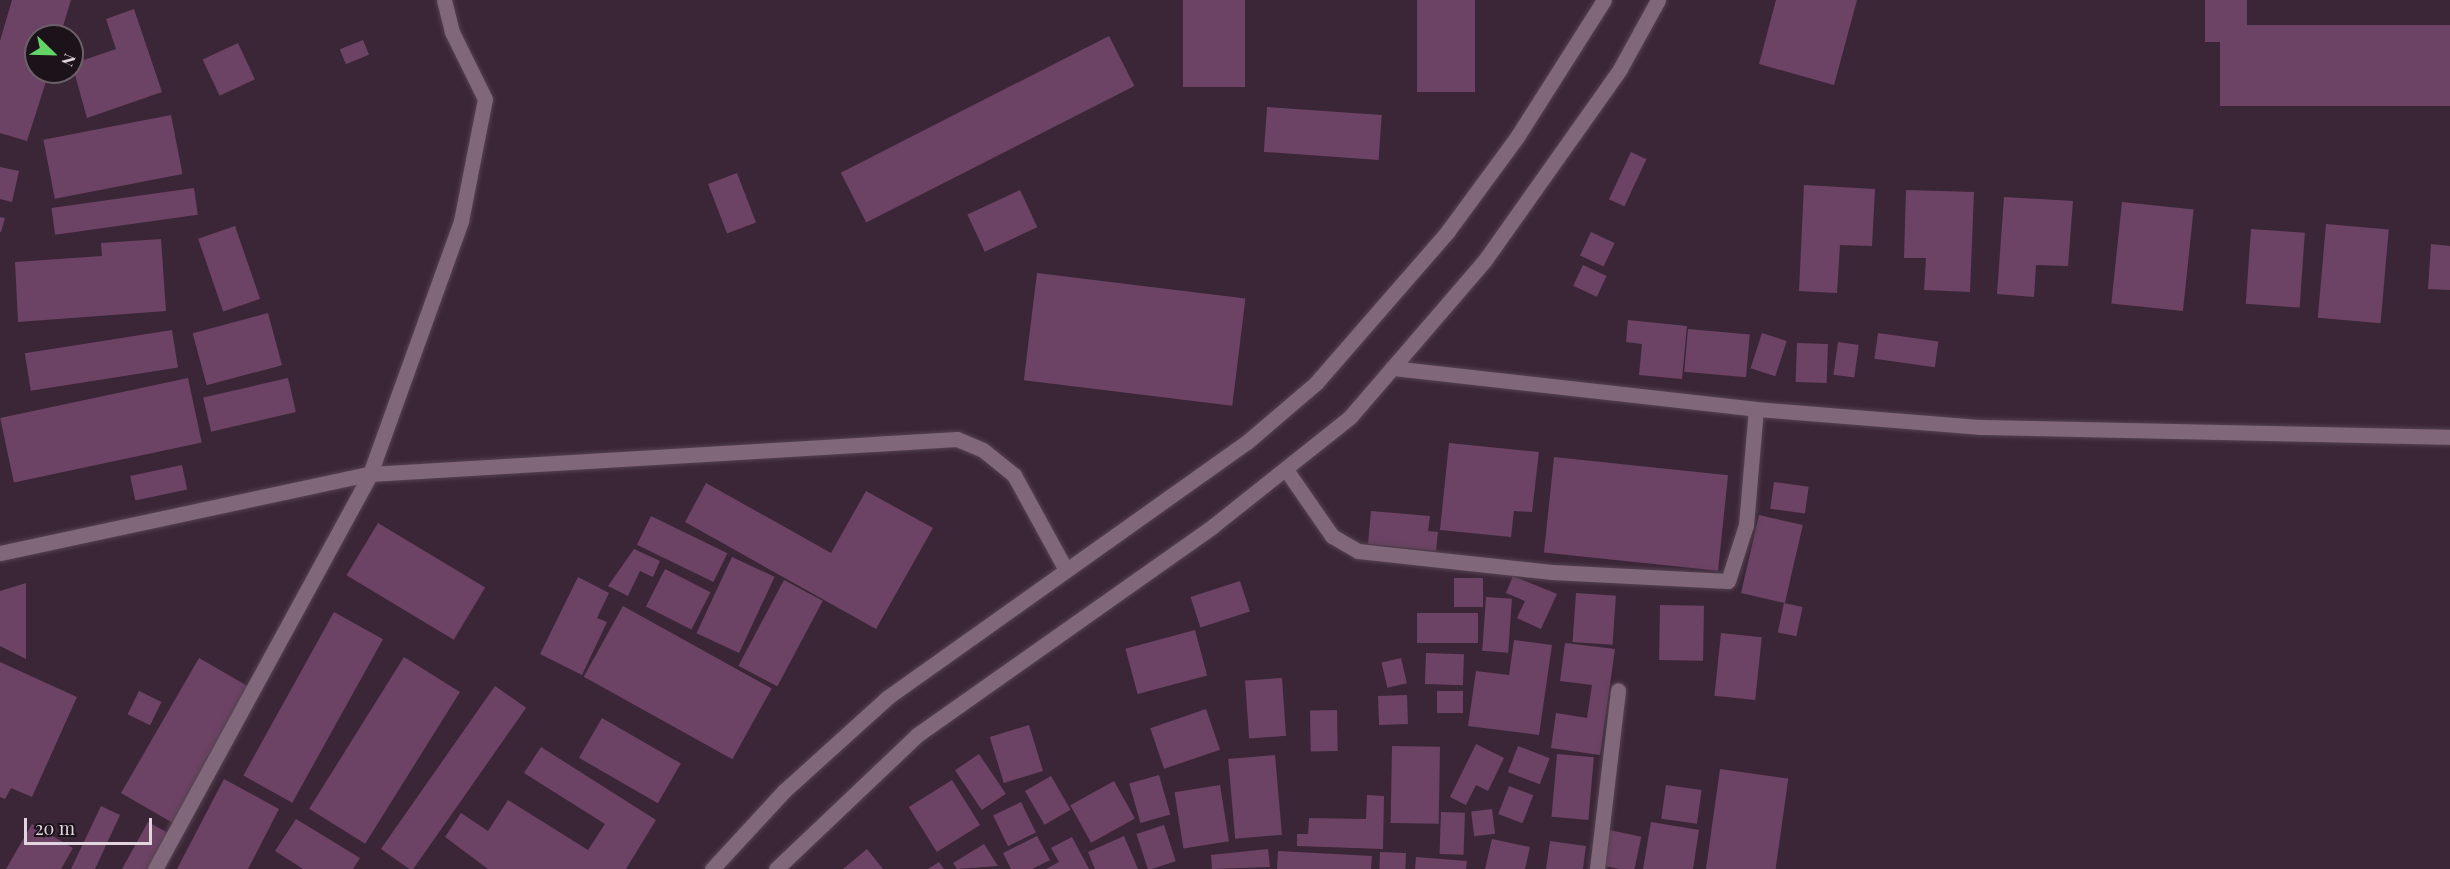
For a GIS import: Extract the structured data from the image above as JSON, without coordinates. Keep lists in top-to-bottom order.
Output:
{
  "scale_bar": "20 m",
  "north": "bottom right"
}
